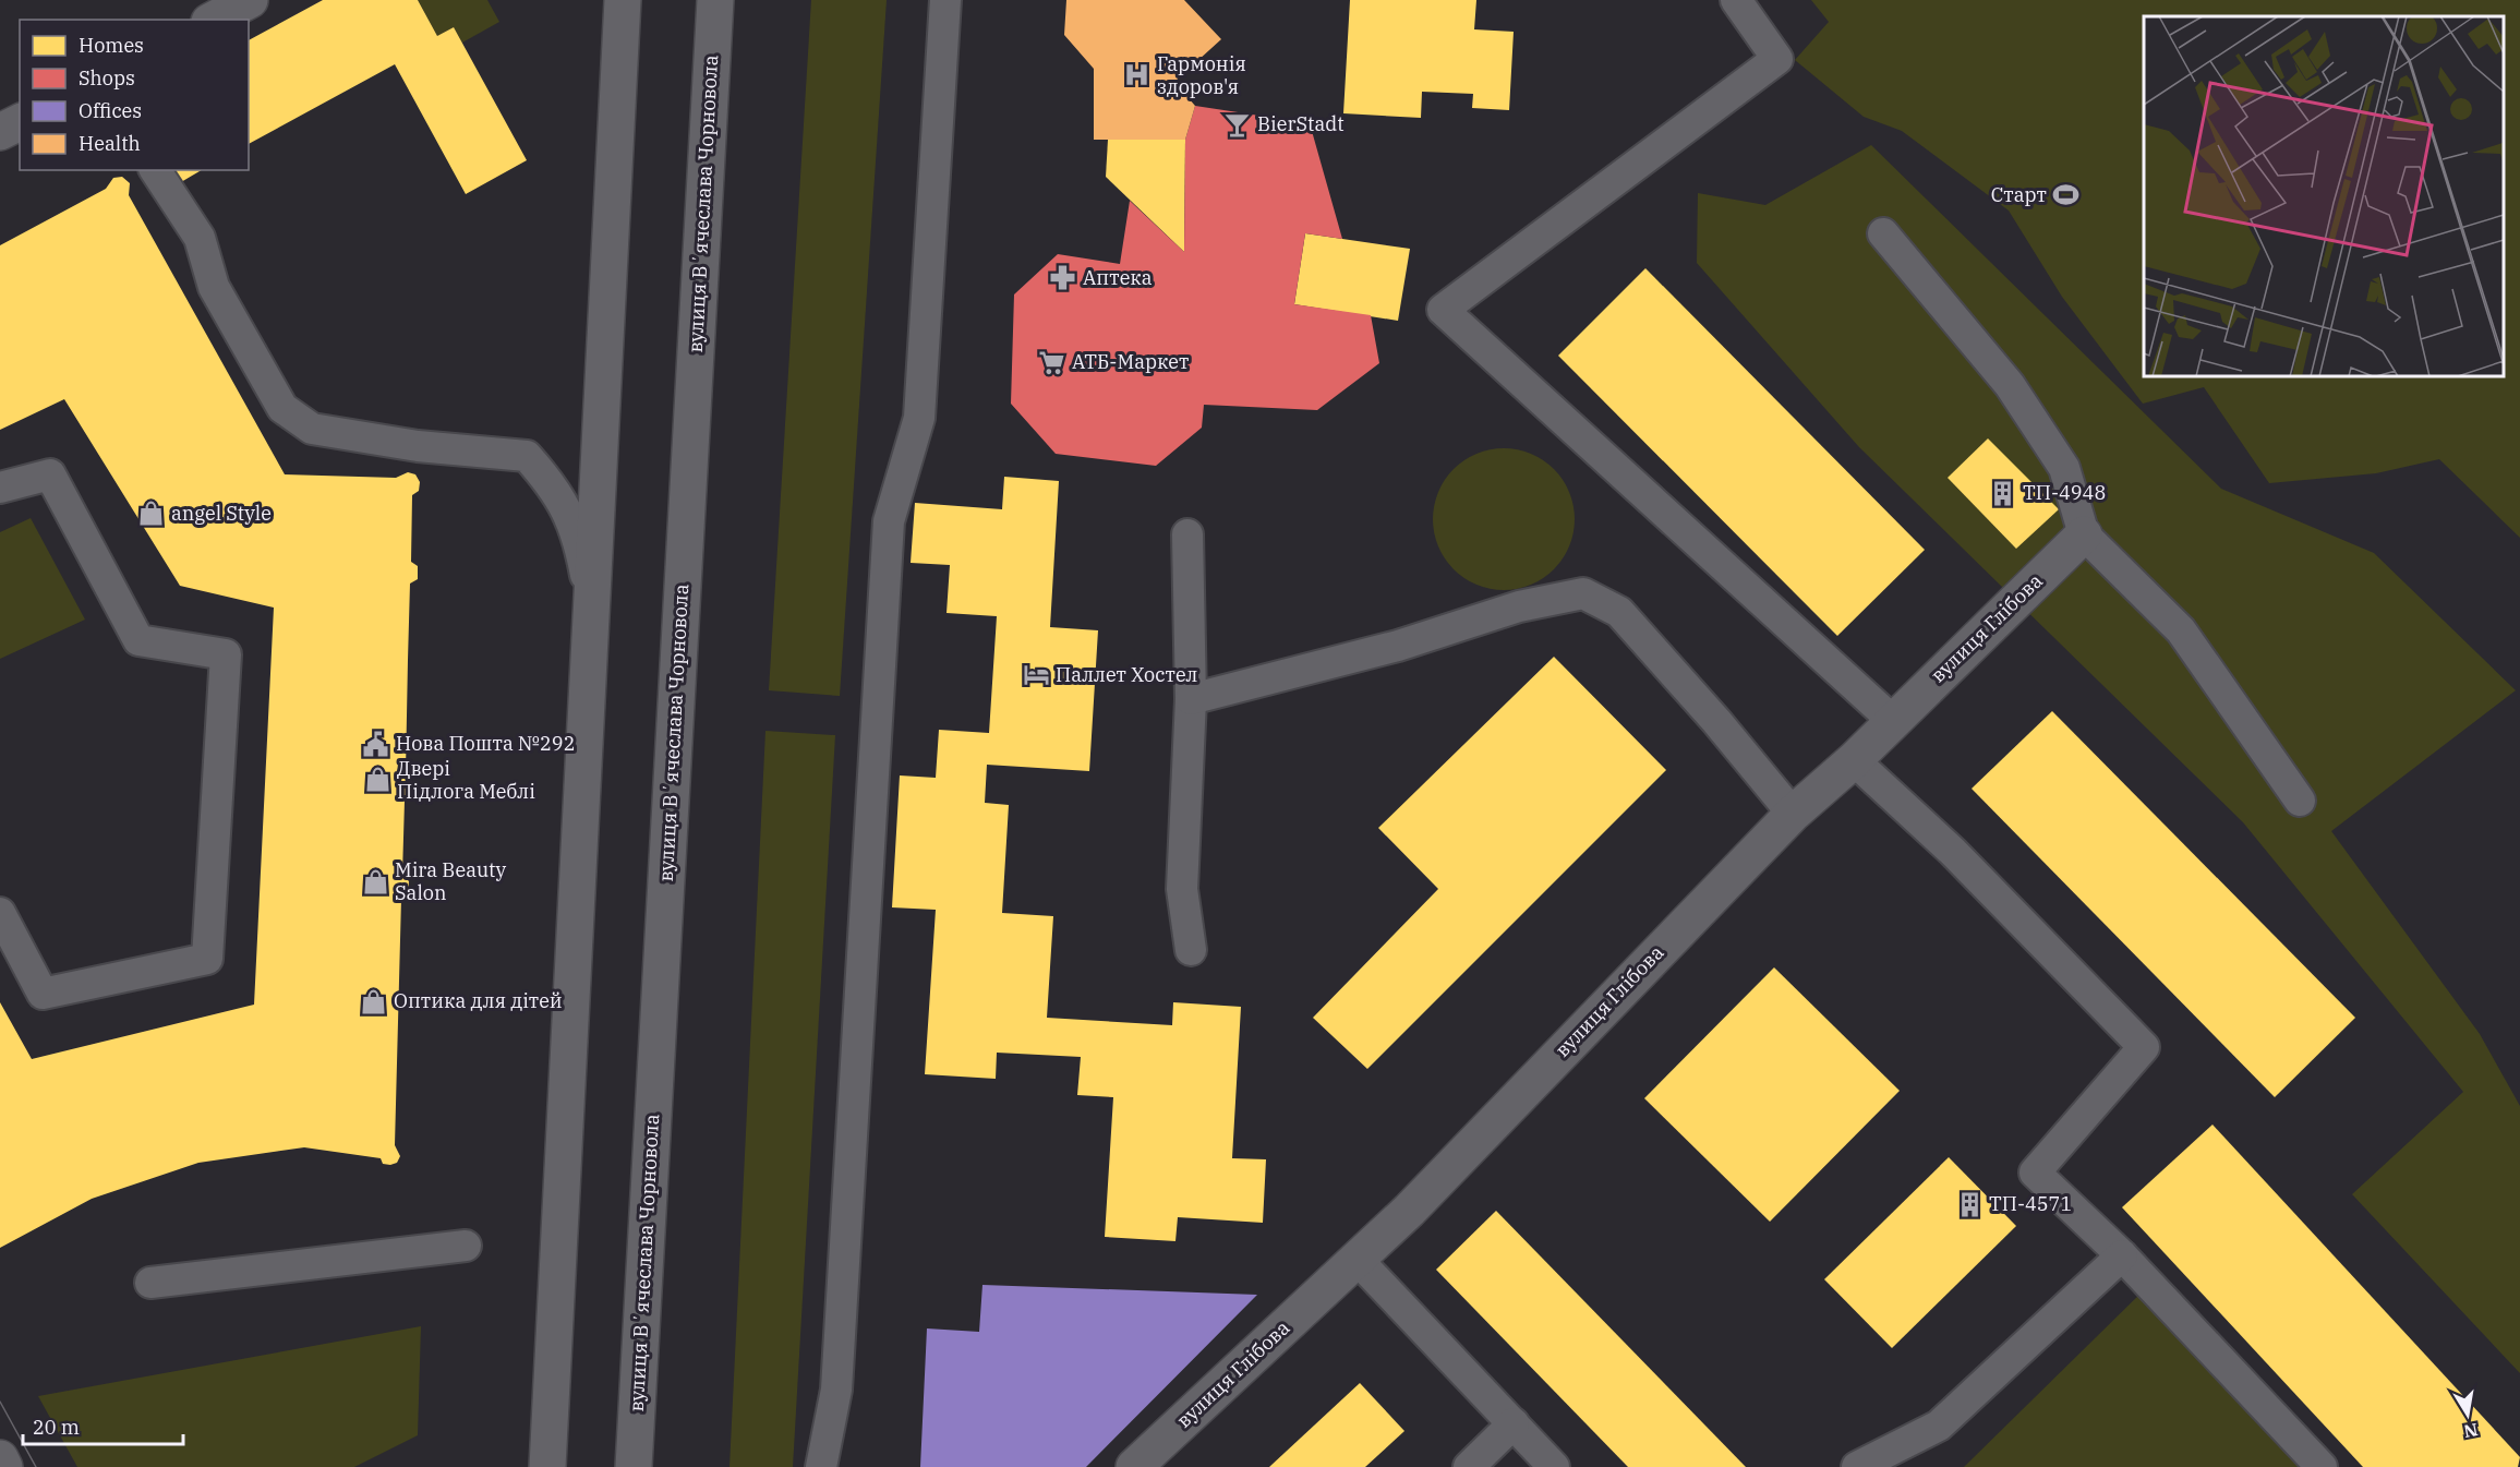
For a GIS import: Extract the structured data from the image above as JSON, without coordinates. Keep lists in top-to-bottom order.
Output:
{
  "streets": {
    "main road": ["вулиця Вʼячеслава Чорновола", "вулиця Глібова"]
  },
  "places": {
    "hospital": ["Гармонія здоров'я"],
    "bar": ["BierStadt"],
    "sports": ["Старт"],
    "pharmacy": ["Аптека"],
    "supermarket": ["АТБ-Маркет"],
    "building": ["ТП-4948", "ТП-4571"],
    "shop": [
      "angel Style",
      "Двері Підлога Меблі",
      "Mira Beauty Salon",
      "Оптика для дітей"
    ],
    "hotel": ["Паллет Хостел"],
    "public building": ["Нова Пошта №292"]
  },
  "legend": [
    "Homes",
    "Shops",
    "Offices",
    "Health"
  ],
  "scale_bar": "20 m",
  "north": "bottom"
}
